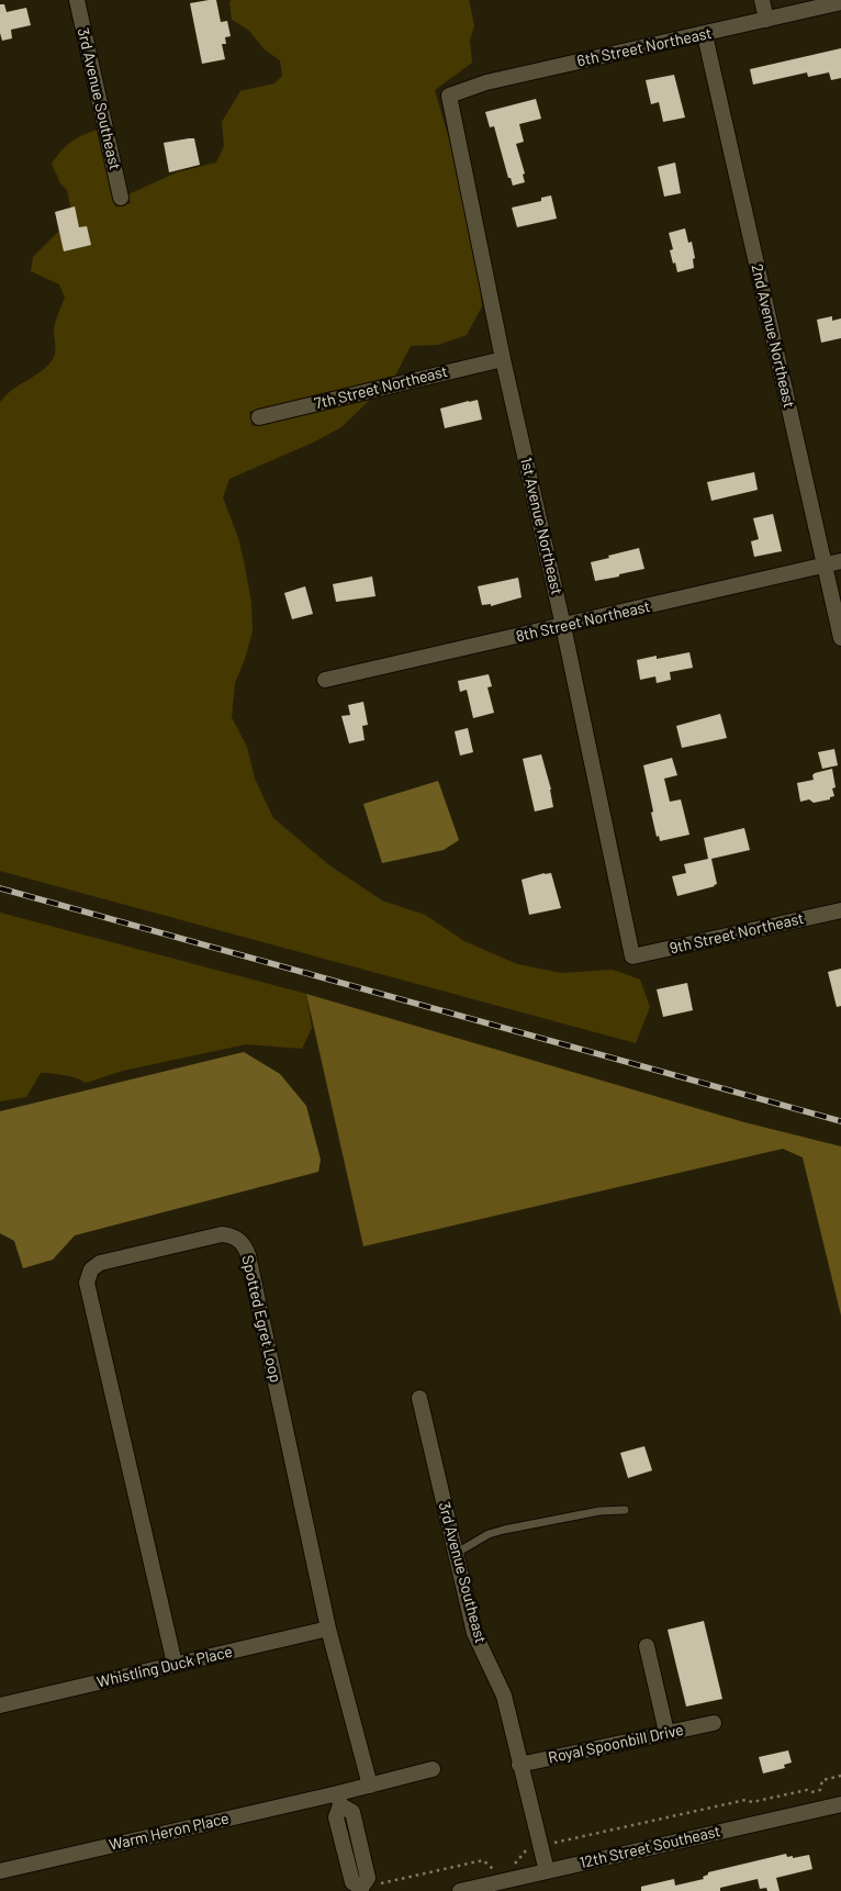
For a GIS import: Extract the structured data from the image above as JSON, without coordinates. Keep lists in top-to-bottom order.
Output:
{
  "streets": {
    "street": [
      "6th Street Northeast",
      "3rd Avenue Southeast",
      "2nd Avenue Northeast",
      "7th Street Northeast",
      "1st Avenue Northeast",
      "8th Street Northeast",
      "9th Street Northeast",
      "Spotted Egret Loop",
      "Whistling Duck Place",
      "Royal Spoonbill Drive",
      "Warm Heron Place",
      "12th Street Southeast"
    ]
  },
  "crossings": [
    ["6th Street Northeast", "2nd Avenue Northeast"],
    ["6th Street Northeast", "1st Avenue Northeast"],
    ["3rd Avenue Southeast", "Royal Spoonbill Drive"],
    ["3rd Avenue Southeast", "12th Street Southeast"],
    ["2nd Avenue Northeast", "8th Street Northeast"],
    ["7th Street Northeast", "1st Avenue Northeast"],
    ["1st Avenue Northeast", "8th Street Northeast"],
    ["1st Avenue Northeast", "9th Street Northeast"],
    ["Spotted Egret Loop", "Whistling Duck Place"],
    ["Spotted Egret Loop", "Warm Heron Place"]
  ]
}
